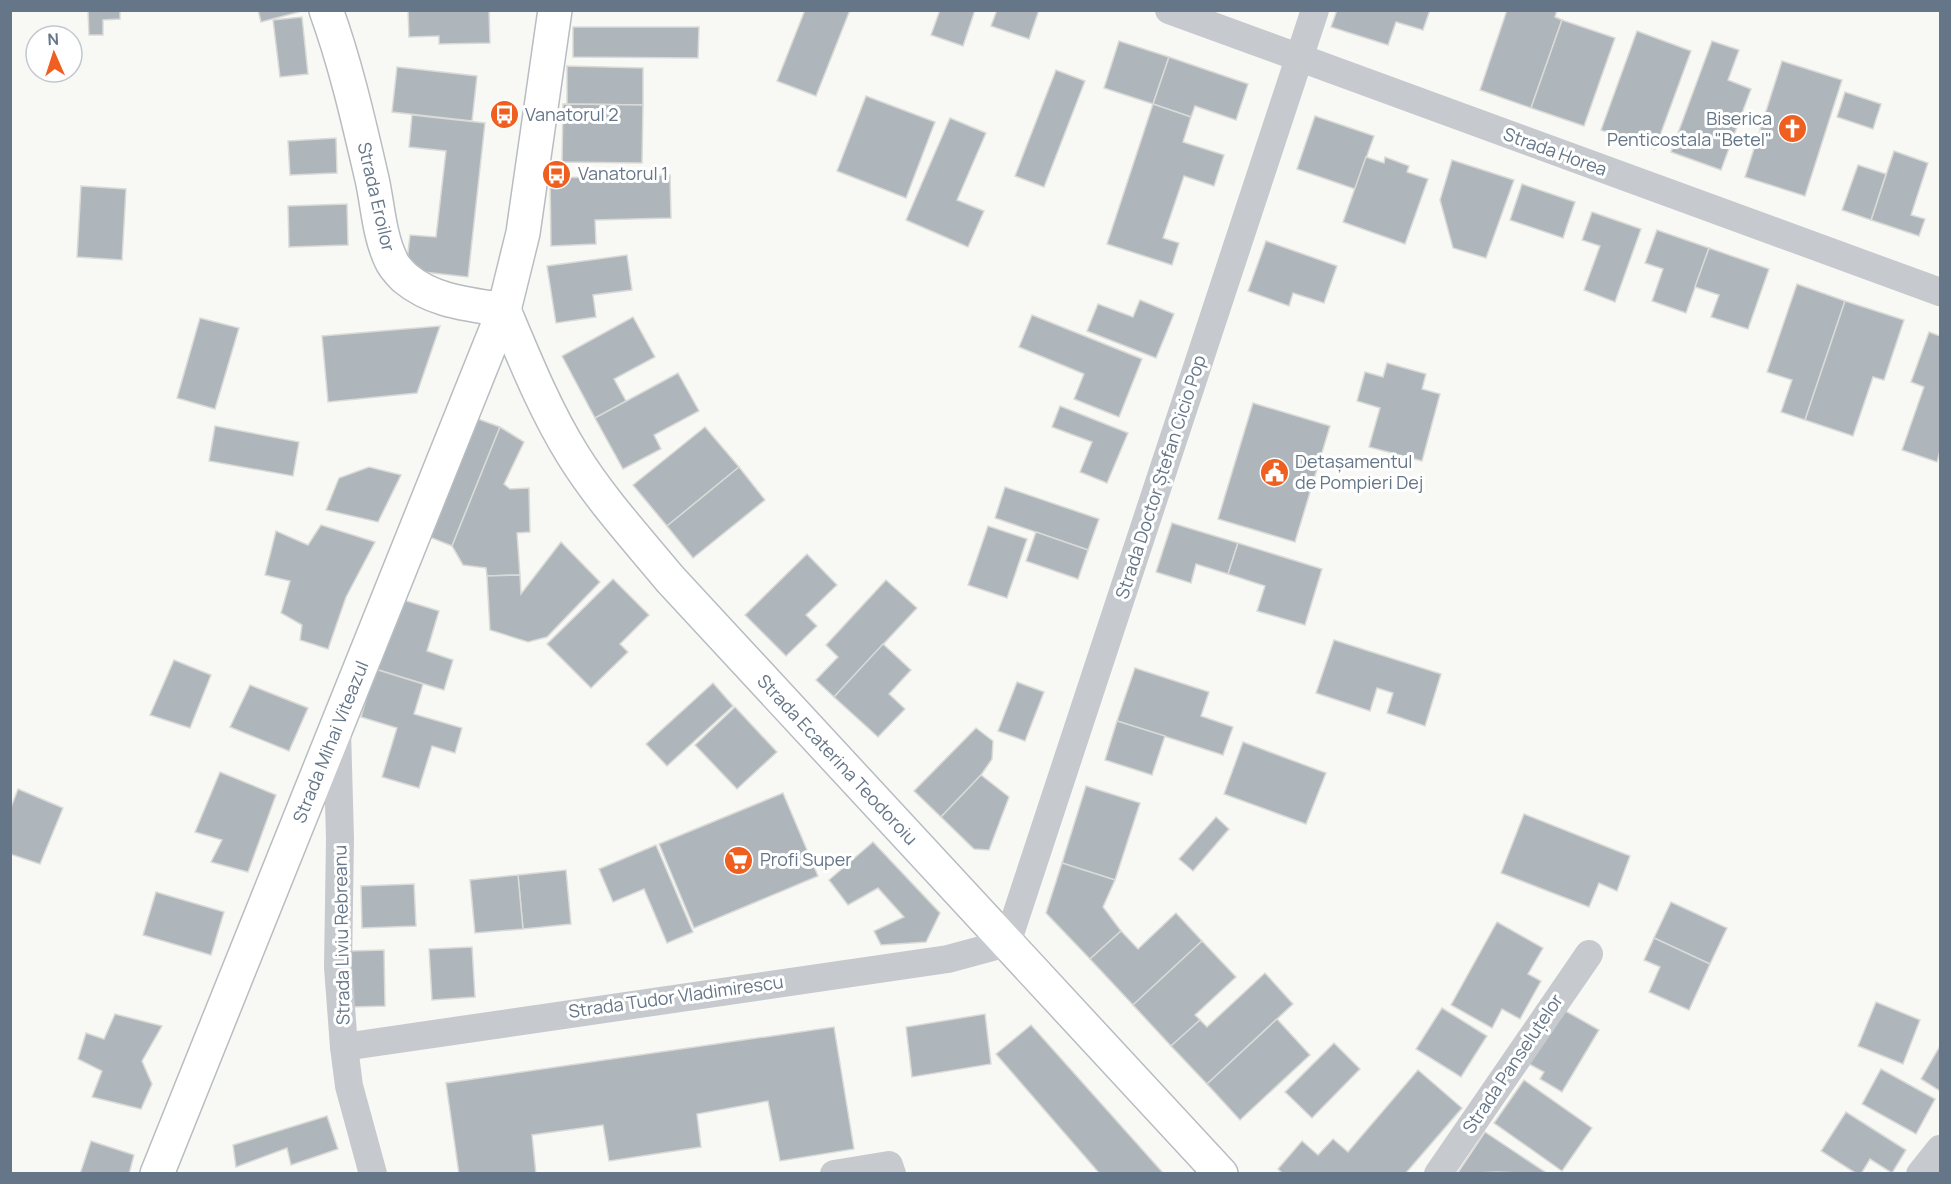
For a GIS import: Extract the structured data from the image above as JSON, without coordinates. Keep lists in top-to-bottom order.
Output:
{
  "streets": {
    "main road": ["Strada Eroilor", "Strada Mihai Viteazul", "Strada Ecaterina Teodoroiu"],
    "street": [
      "Strada Horea",
      "Strada Doctor Ștefan Cicio Pop",
      "Strada Liviu Rebreanu",
      "Strada Tudor Vladimirescu",
      "Strada Panseluțelor"
    ]
  },
  "crossings": [
    ["Strada Horea", "Strada Doctor Ștefan Cicio Pop"],
    ["Strada Eroilor", "Strada Mihai Viteazul"],
    ["Strada Eroilor", "Strada Ecaterina Teodoroiu"],
    ["Strada Doctor Ștefan Cicio Pop", "Strada Ecaterina Teodoroiu"],
    ["Strada Doctor Ștefan Cicio Pop", "Strada Tudor Vladimirescu"],
    ["Strada Mihai Viteazul", "Strada Ecaterina Teodoroiu"],
    ["Strada Mihai Viteazul", "Strada Liviu Rebreanu"],
    ["Strada Ecaterina Teodoroiu", "Strada Tudor Vladimirescu"],
    ["Strada Liviu Rebreanu", "Strada Tudor Vladimirescu"]
  ],
  "places": {
    "bus stop": ["Vanatorul 2", "Vanatorul 1"],
    "church": ["Biserica Penticostala \"Betel\""],
    "public building": ["Detașamentul de Pompieri Dej"],
    "supermarket": ["Profi Super"]
  },
  "north": "top"
}
